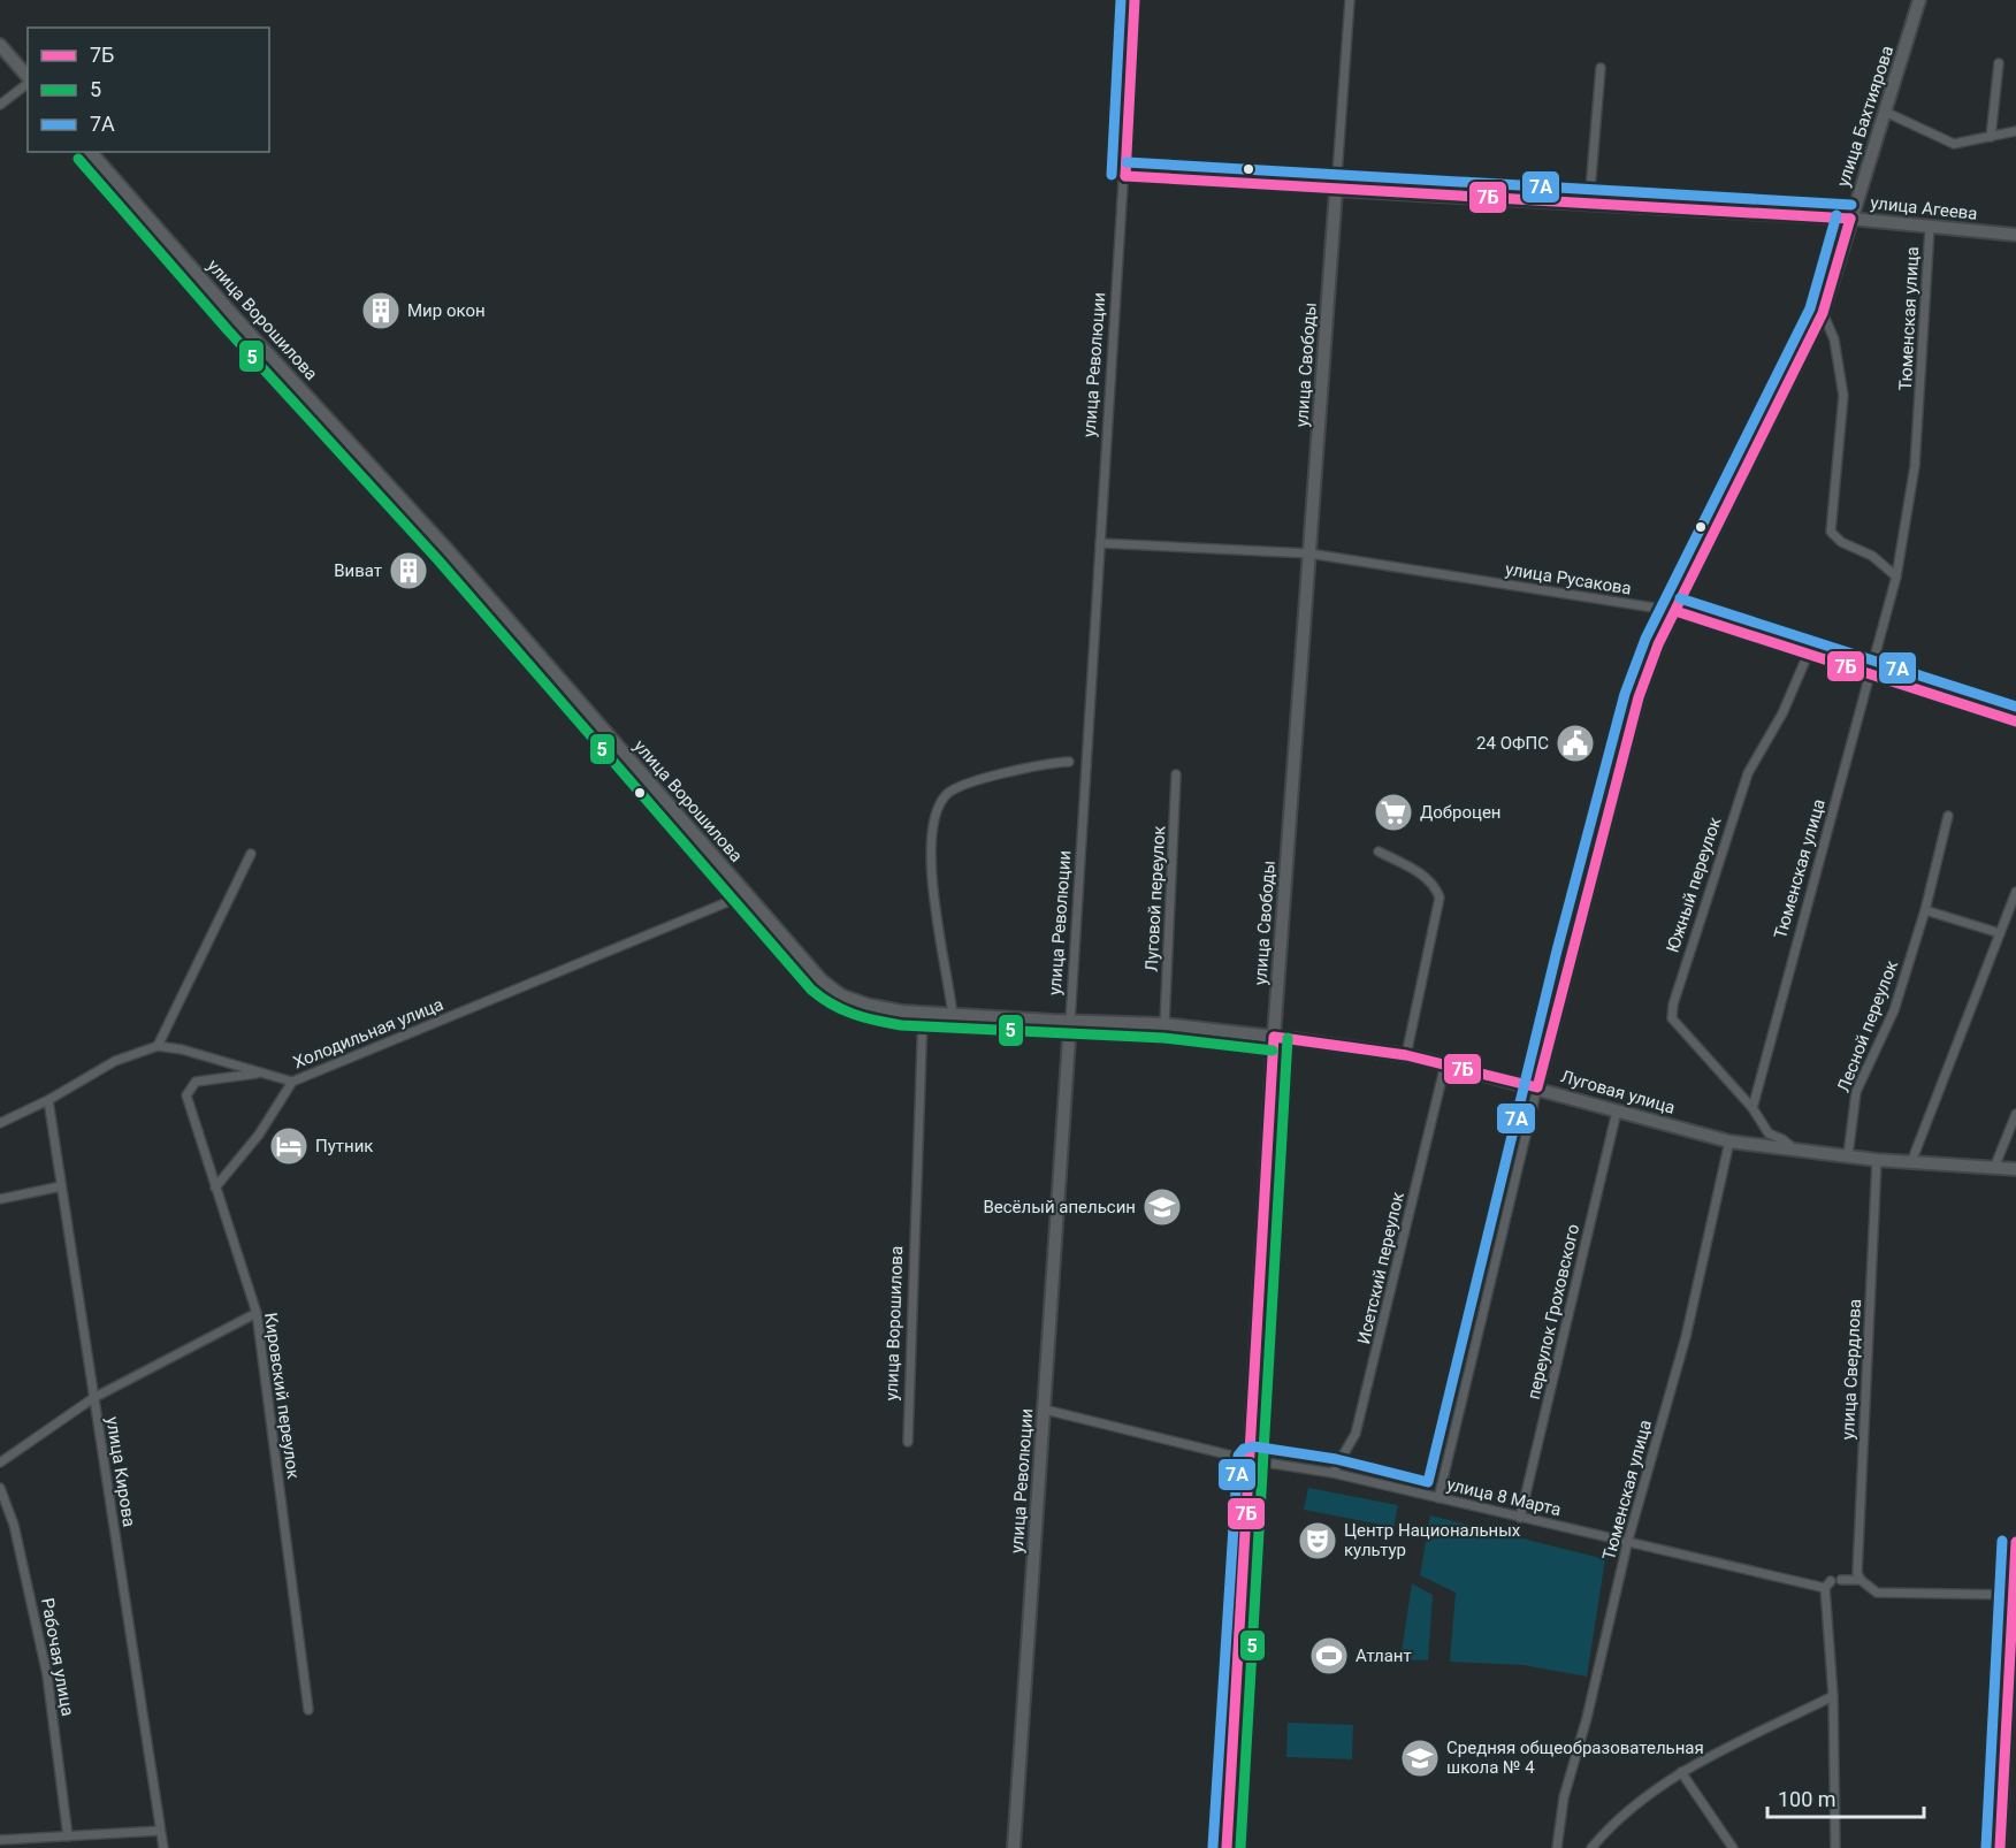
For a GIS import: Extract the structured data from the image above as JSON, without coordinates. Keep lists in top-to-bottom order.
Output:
{
  "streets": {
    "main road": [
      "улица Бахтиярова",
      "улица Агеева",
      "улица Ворошилова",
      "улица Революции",
      "улица Свободы",
      "Луговая улица"
    ],
    "street": [
      "Тюменская улица",
      "улица Русакова",
      "Южный переулок",
      "Луговой переулок",
      "Лесной переулок",
      "Холодильная улица",
      "Исетский переулок",
      "переулок Гроховского",
      "улица Свердлова",
      "Кировский переулок",
      "улица Кирова",
      "улица 8 Марта",
      "Рабочая улица"
    ]
  },
  "crossings": [
    ["улица Бахтиярова", "улица Агеева"],
    ["улица Бахтиярова", "улица Русакова"],
    ["улица Бахтиярова", "Луговая улица"],
    ["улица Бахтиярова", "улица 8 Марта"],
    ["улица Агеева", "Тюменская улица"],
    ["улица Агеева", "улица Революции"],
    ["улица Агеева", "улица Свободы"],
    ["Тюменская улица", "улица Русакова"],
    ["Тюменская улица", "Южный переулок"],
    ["Тюменская улица", "Луговая улица"],
    ["Тюменская улица", "улица 8 Марта"],
    ["улица Ворошилова", "Холодильная улица"],
    ["улица Ворошилова", "Луговая улица"],
    ["улица Революции", "улица Русакова"],
    ["улица Революции", "Луговая улица"],
    ["улица Революции", "улица 8 Марта"],
    ["улица Свободы", "улица Русакова"],
    ["улица Свободы", "Луговая улица"],
    ["улица Свободы", "улица 8 Марта"],
    ["улица Русакова", "Южный переулок"],
    ["Луговой переулок", "Луговая улица"],
    ["Лесной переулок", "Луговая улица"],
    ["Холодильная улица", "Кировский переулок"],
    ["Холодильная улица", "улица Кирова"],
    ["Луговая улица", "Исетский переулок"],
    ["Луговая улица", "переулок Гроховского"],
    ["Луговая улица", "улица Свердлова"],
    ["Исетский переулок", "улица 8 Марта"],
    ["переулок Гроховского", "улица 8 Марта"]
  ],
  "places": {
    "building": ["Мир окон", "Виват"],
    "public building": ["24 ОФПС"],
    "supermarket": ["Доброцен"],
    "hotel": ["Путник"],
    "school or university": ["Весёлый апельсин", "Средняя общеобразовательная школа № 4"],
    "theatre": ["Центр Национальных культур"],
    "sports": ["Атлант"]
  },
  "lines": ["transit line 7Б", "transit line 7А", "transit line 5"],
  "legend": ["7Б", "5", "7А"],
  "scale_bar": "100 m"
}
